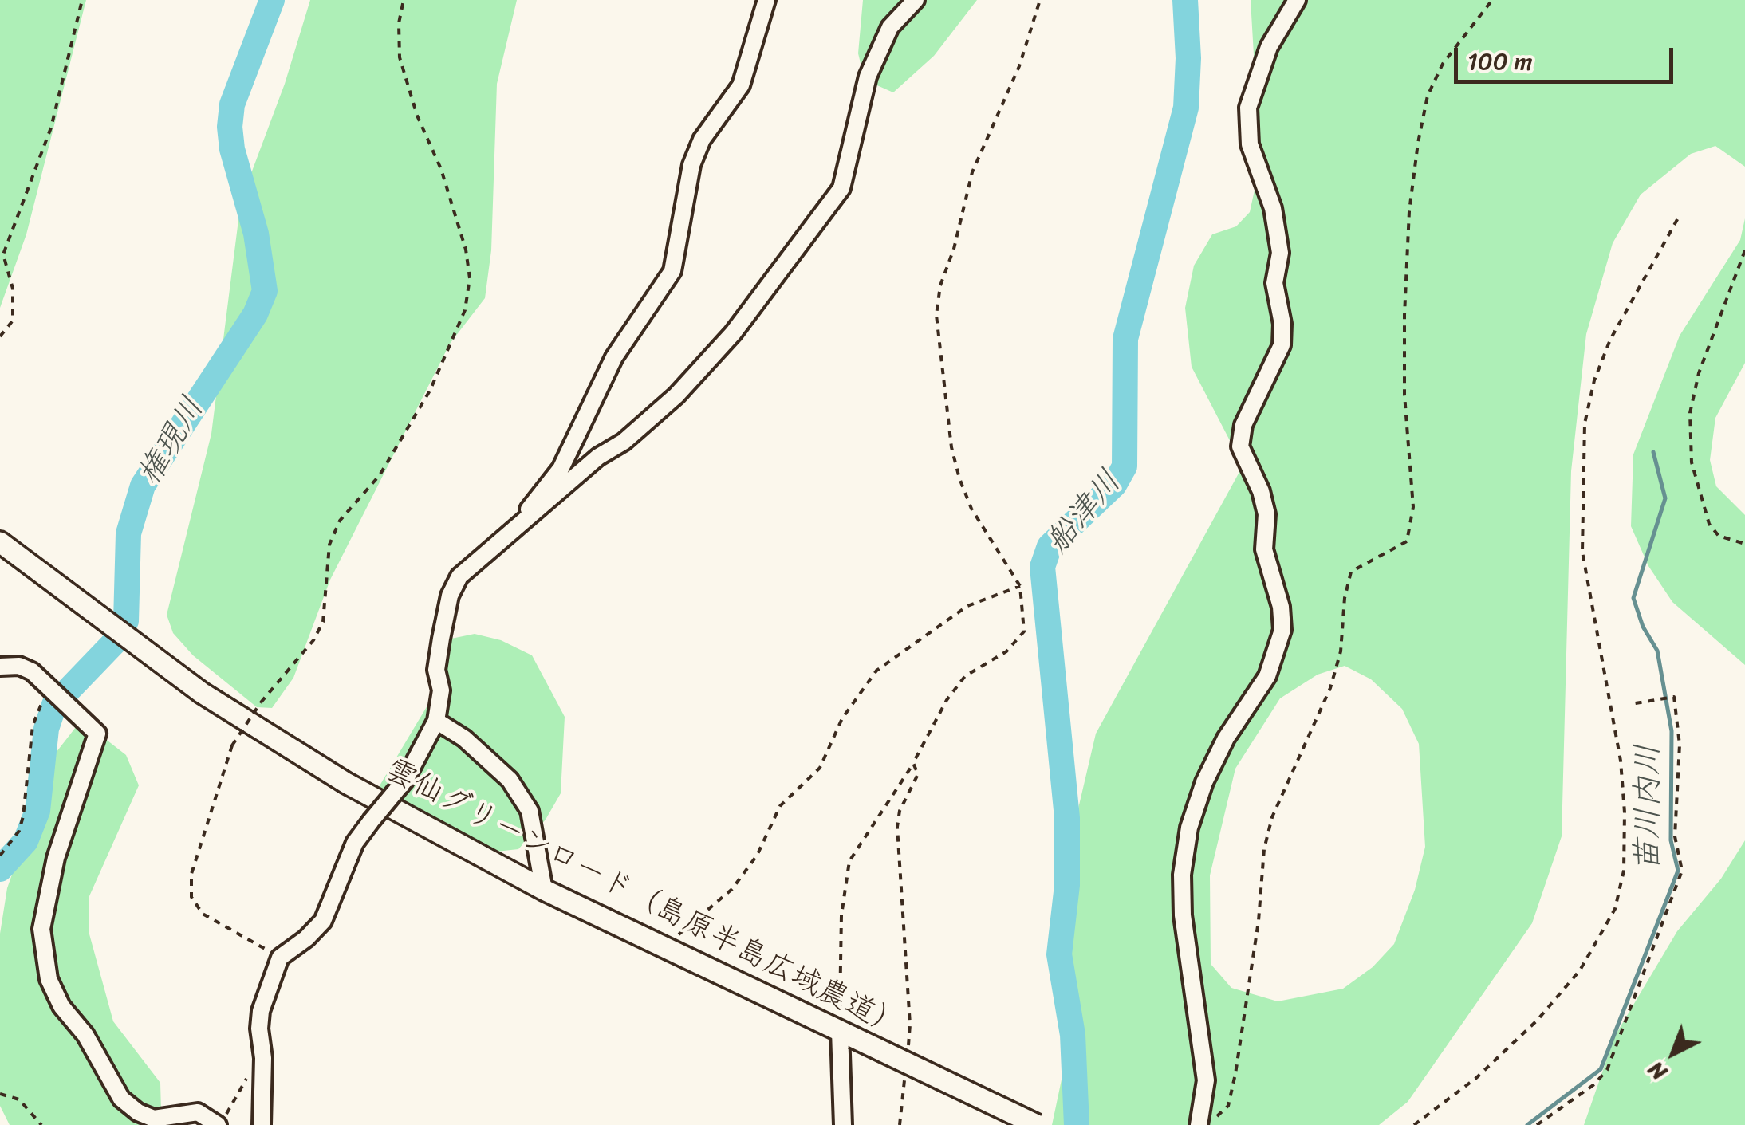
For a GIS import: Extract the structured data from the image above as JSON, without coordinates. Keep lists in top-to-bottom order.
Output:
{
  "streets": {
    "street": ["雲仙グリーンロード（島原半島広域農道）"]
  },
  "water": ["権現川", "船津川", "苗川内川"],
  "scale_bar": "100 m",
  "north": "bottom left"
}
